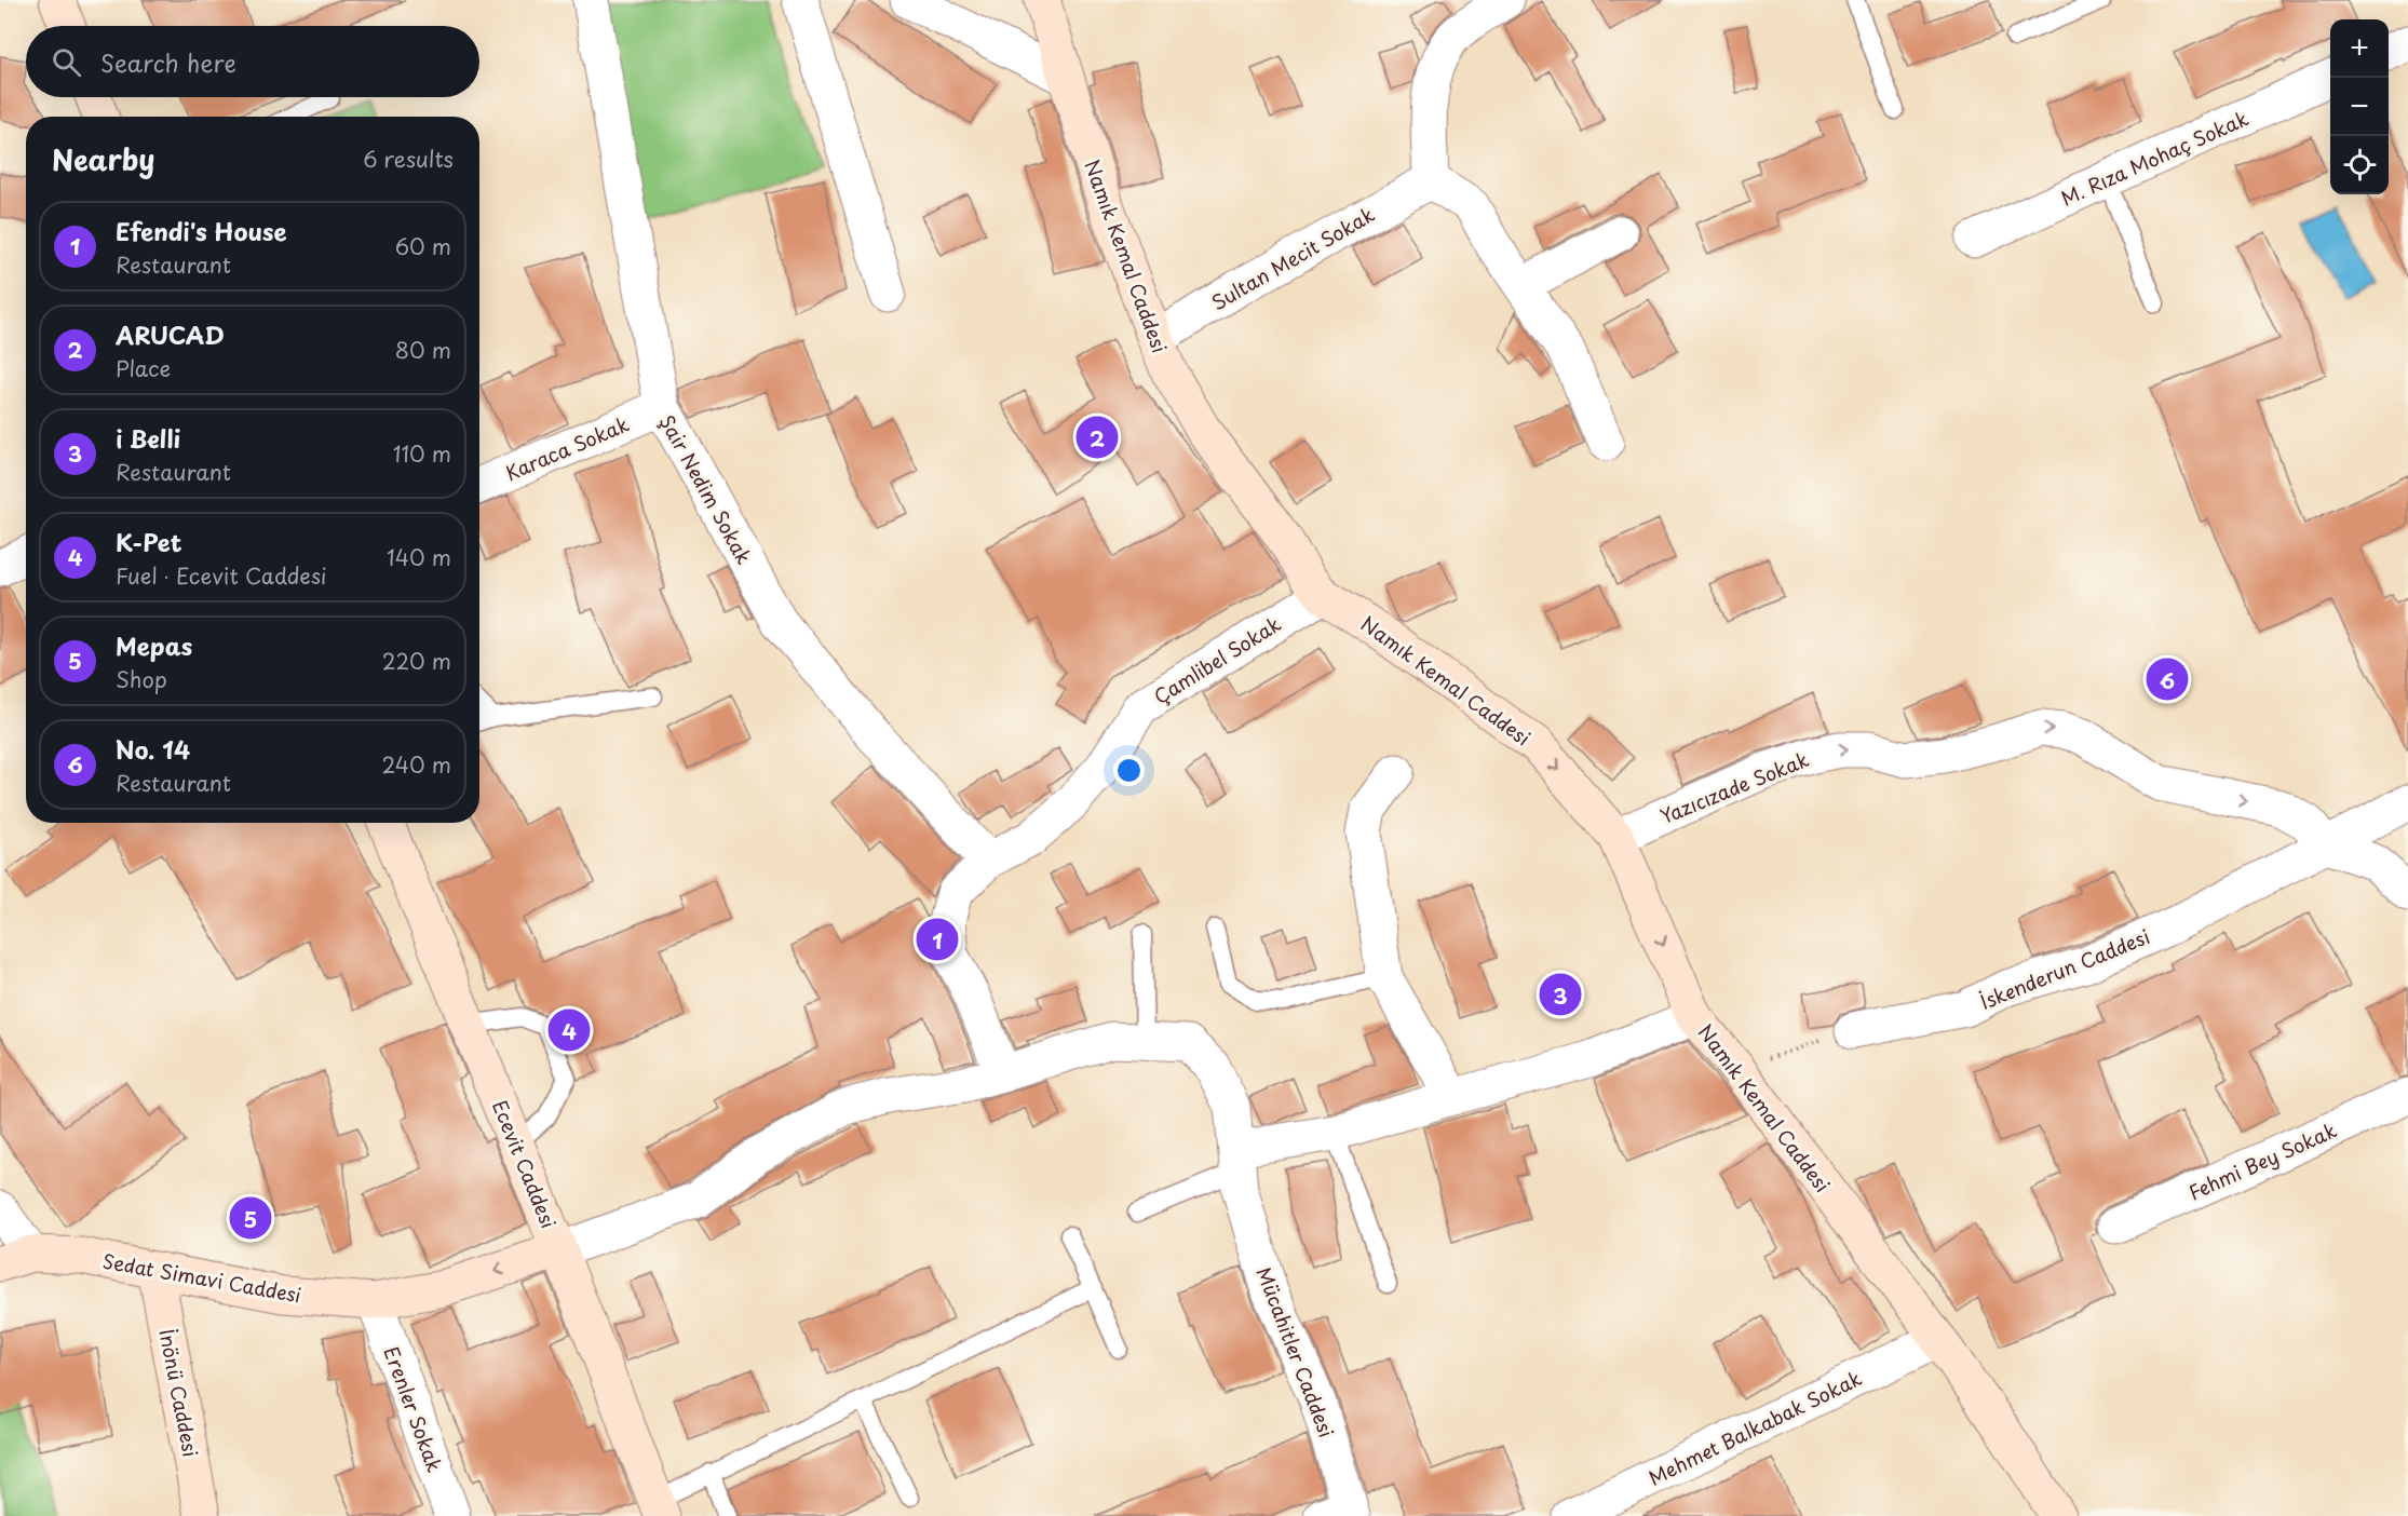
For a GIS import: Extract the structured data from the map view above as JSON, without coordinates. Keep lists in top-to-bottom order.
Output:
{
  "streets": {
    "street": [
      "M. Rıza Mohaç Sokak",
      "Namık Kemal Caddesi",
      "Sultan Mecit Sokak",
      "Karaca Sokak",
      "Şair Nedim Sokak",
      "Çamlibel Sokak",
      "Yazıcızade Sokak",
      "İskenderun Caddesi",
      "Fehmi Bey Sokak",
      "Ecevit Caddesi",
      "Sedat Simavi Caddesi",
      "Mücahitler Caddesi",
      "İnönü Caddesi",
      "Erenler Sokak",
      "Mehmet Balkabak Sokak"
    ]
  },
  "crossings": [
    ["Namık Kemal Caddesi", "Sultan Mecit Sokak"],
    ["Namık Kemal Caddesi", "Çamlibel Sokak"],
    ["Namık Kemal Caddesi", "Yazıcızade Sokak"],
    ["Namık Kemal Caddesi", "Mehmet Balkabak Sokak"],
    ["Karaca Sokak", "Şair Nedim Sokak"],
    ["Şair Nedim Sokak", "Çamlibel Sokak"],
    ["Çamlibel Sokak", "Mücahitler Caddesi"],
    ["Yazıcızade Sokak", "İskenderun Caddesi"],
    ["Ecevit Caddesi", "Sedat Simavi Caddesi"],
    ["Ecevit Caddesi", "Mücahitler Caddesi"],
    ["Sedat Simavi Caddesi", "Mücahitler Caddesi"],
    ["Sedat Simavi Caddesi", "İnönü Caddesi"],
    ["Sedat Simavi Caddesi", "Erenler Sokak"]
  ],
  "one_way": ["Yazıcızade Sokak"],
  "page": {
    "map_buttons": ["+", "−"],
    "search": "Search here",
    "heading": ["Nearby", "6 results"],
    "list": [
      {
        "mark": "1",
        "name": "Efendi's House",
        "note": "Restaurant",
        "value": "60 m"
      },
      {
        "mark": "2",
        "name": "ARUCAD",
        "note": "Place",
        "value": "80 m"
      },
      {
        "mark": "3",
        "name": "i Belli",
        "note": "Restaurant",
        "value": "110 m"
      },
      {
        "mark": "4",
        "name": "K-Pet",
        "note": "Fuel · Ecevit Caddesi",
        "value": "140 m"
      },
      {
        "mark": "5",
        "name": "Mepas",
        "note": "Shop",
        "value": "220 m"
      },
      {
        "mark": "6",
        "name": "No. 14",
        "note": "Restaurant",
        "value": "240 m"
      }
    ],
    "pins": [
      "2",
      "6",
      "1",
      "3",
      "4",
      "5"
    ]
  }
}
